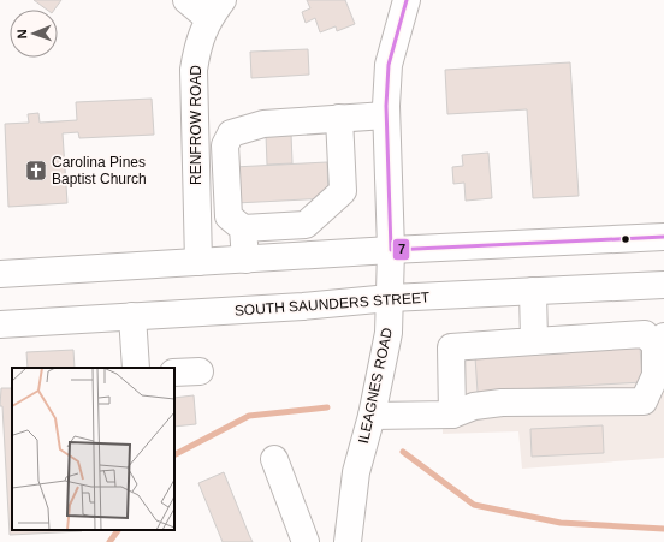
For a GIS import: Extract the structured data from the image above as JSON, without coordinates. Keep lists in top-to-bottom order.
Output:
{
  "streets": {
    "main road": ["RENFROW ROAD", "SOUTH SAUNDERS STREET", "ILEAGNES ROAD"]
  },
  "crossings": [
    ["SOUTH SAUNDERS STREET", "ILEAGNES ROAD"]
  ],
  "places": {
    "church": ["Carolina Pines Baptist Church"]
  },
  "lines": ["transit line 7"],
  "north": "left"
}
